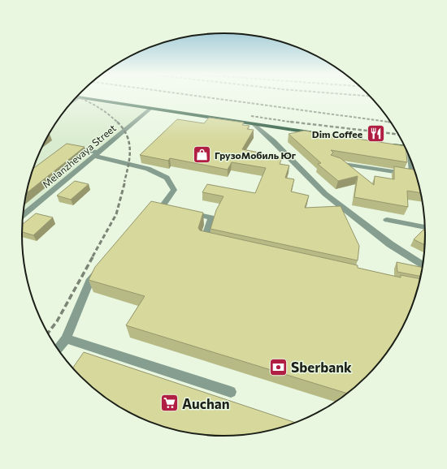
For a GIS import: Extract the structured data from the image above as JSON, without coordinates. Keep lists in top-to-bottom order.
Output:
{
  "streets": {
    "street": ["Melanzhevaya Street"]
  },
  "places": {
    "restaurant": ["Dim Coffee"],
    "shop": ["ГрузоМобиль Юг"],
    "bank": ["Sberbank"],
    "supermarket": ["Auchan"]
  }
}
